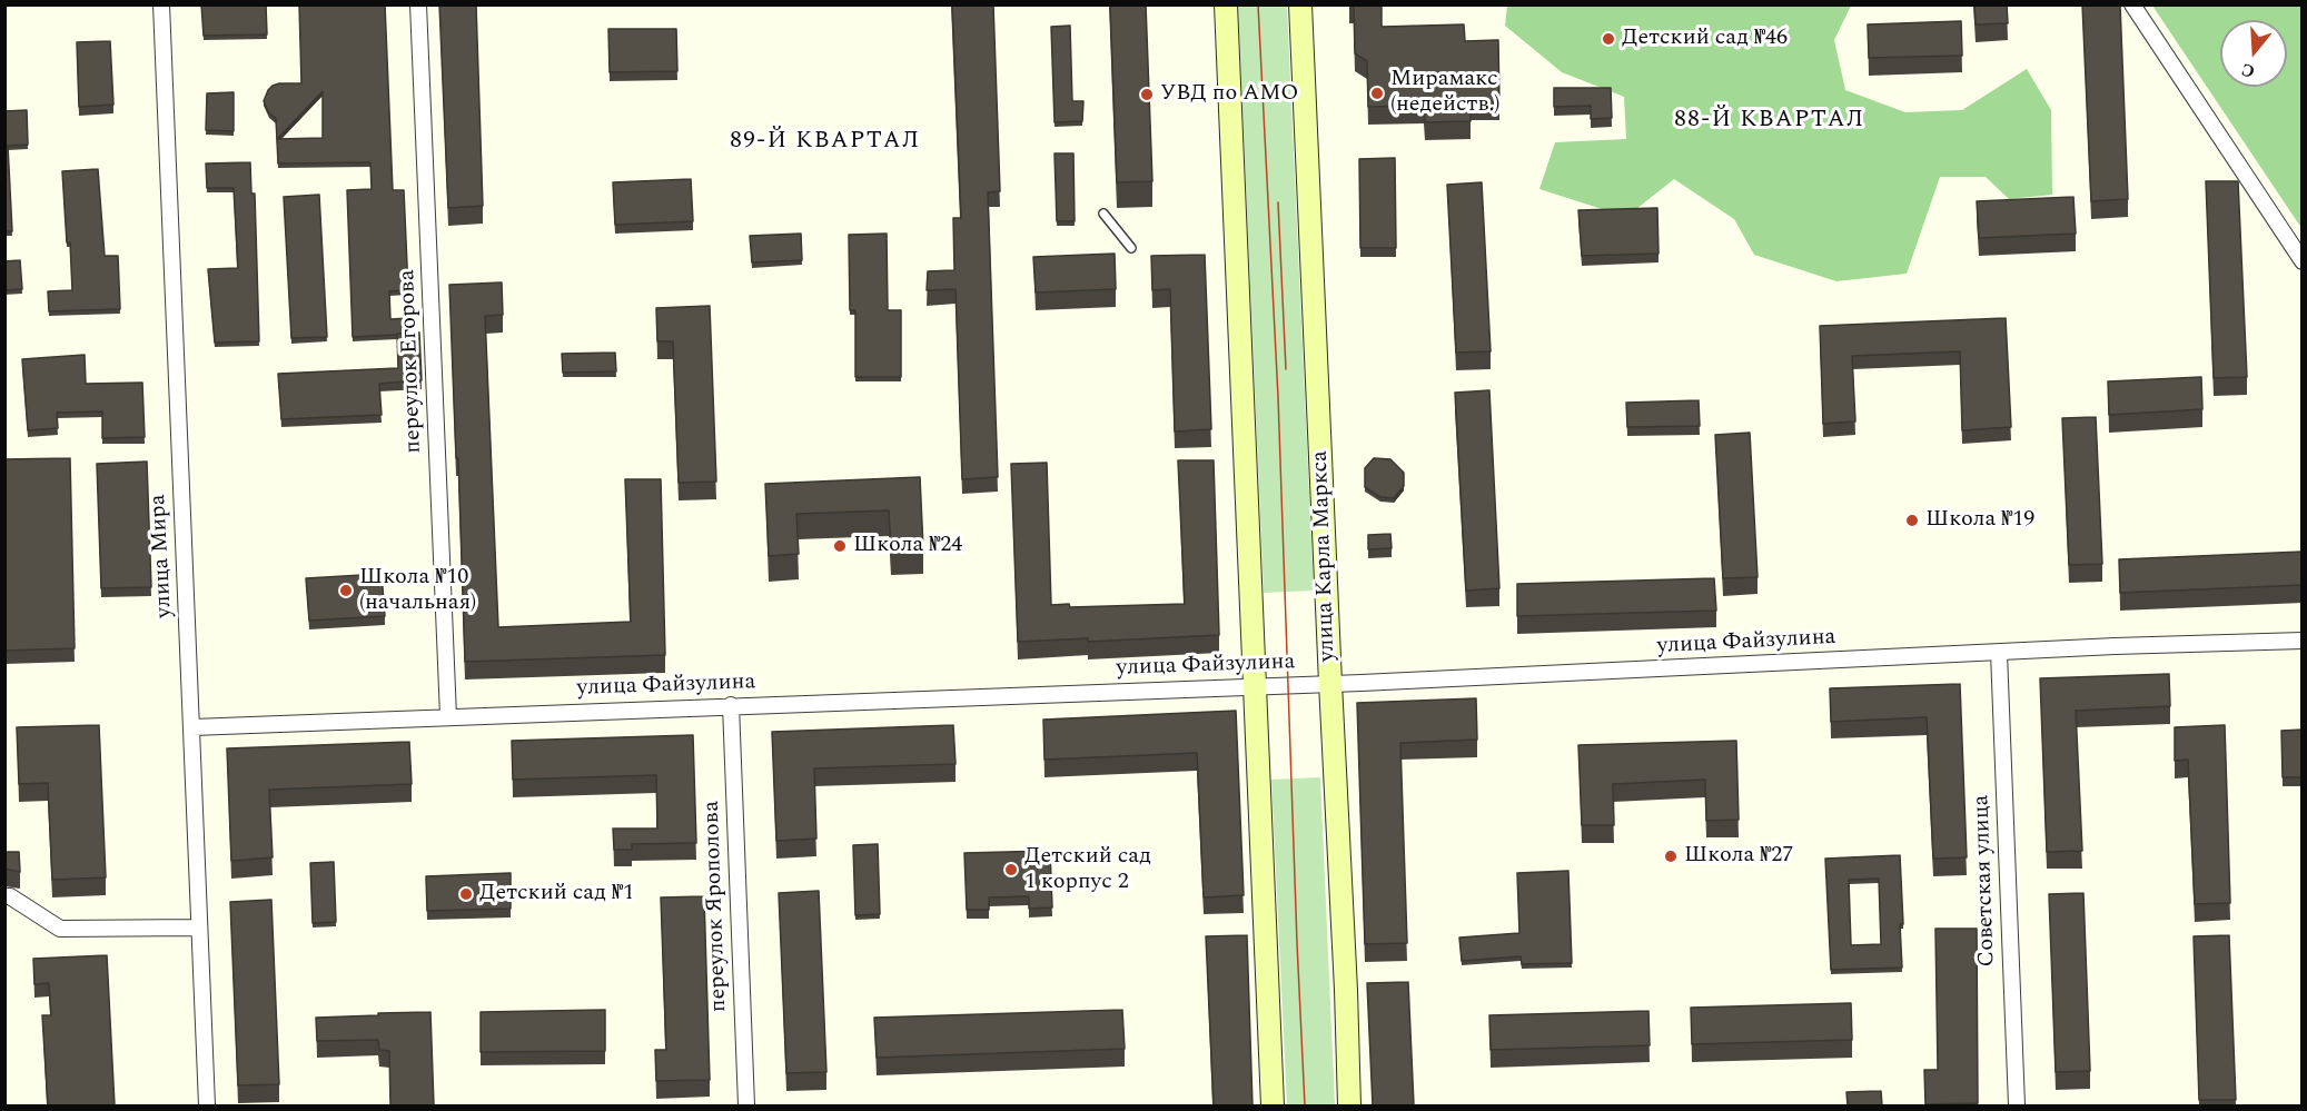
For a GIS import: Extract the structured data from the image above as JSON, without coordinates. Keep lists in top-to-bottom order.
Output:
{
  "streets": {
    "main road": ["улица Карла Маркса"],
    "street": [
      "переулок Егорова",
      "улица Мира",
      "улица Файзулина",
      "Советская улица",
      "переулок Ярополова"
    ]
  },
  "crossings": [
    ["переулок Егорова", "улица Файзулина"],
    ["улица Мира", "улица Файзулина"],
    ["улица Карла Маркса", "улица Файзулина"],
    ["улица Файзулина", "Советская улица"],
    ["улица Файзулина", "переулок Ярополова"]
  ],
  "districts": ["88-Й КВАРТАЛ", "89-Й КВАРТАЛ"],
  "places": [
    "Детский сад №46",
    "Мирамакс (недейств.)",
    "УВД по АМО",
    "Школа №19",
    "Школа №24",
    "Школа №10 (начальная)",
    "Школа №27",
    "Детский сад 1 корпус 2",
    "Детский сад №1"
  ],
  "north": "bottom"
}
